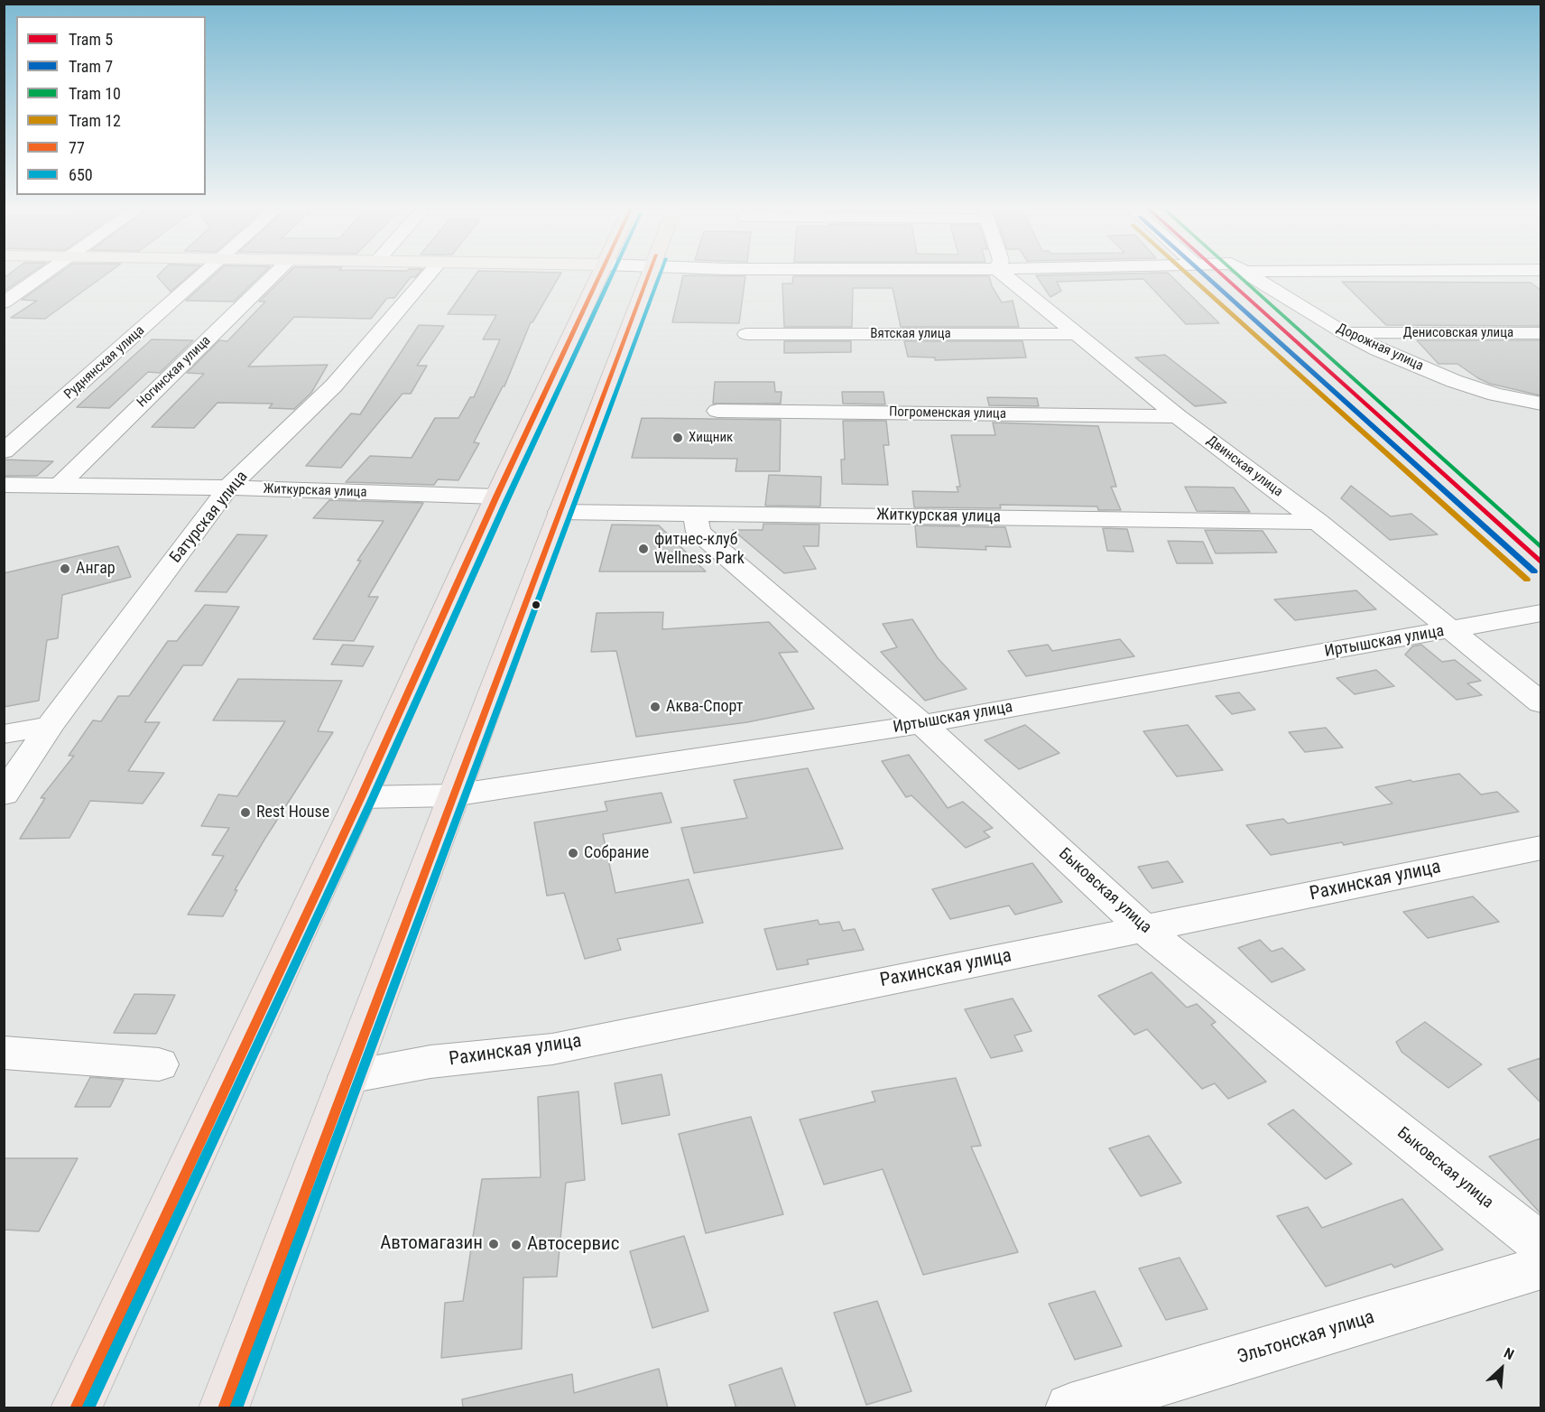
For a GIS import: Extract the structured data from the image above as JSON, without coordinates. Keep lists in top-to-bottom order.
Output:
{
  "streets": {
    "street": [
      "Денисовская улица",
      "Вятская улица",
      "Дорожная улица",
      "Руднянская улица",
      "Ногинская улица",
      "Погроменская улица",
      "Двинская улица",
      "Житкурская улица",
      "Батурская улица",
      "Иртышская улица",
      "Рахинская улица",
      "Быковская улица",
      "Эльтонская улица"
    ]
  },
  "crossings": [
    ["Денисовская улица", "Дорожная улица"],
    ["Вятская улица", "Двинская улица"],
    ["Ногинская улица", "Житкурская улица"],
    ["Погроменская улица", "Двинская улица"],
    ["Двинская улица", "Житкурская улица"],
    ["Двинская улица", "Иртышская улица"],
    ["Житкурская улица", "Батурская улица"],
    ["Житкурская улица", "Быковская улица"],
    ["Иртышская улица", "Быковская улица"],
    ["Рахинская улица", "Быковская улица"]
  ],
  "places": [
    "Хищник",
    "фитнес-клуб Wellness Park",
    "Ангар",
    "Аква-Спорт",
    "Rest House",
    "Собрание",
    "Автомагазин",
    "Автосервис"
  ],
  "lines": [
    "tram line 5",
    "tram line 7",
    "tram line 10",
    "tram line 12",
    "transit line 77",
    "transit line 650"
  ],
  "legend": [
    "Tram 5",
    "Tram 7",
    "Tram 10",
    "Tram 12",
    "77",
    "650"
  ],
  "north": "top right"
}
